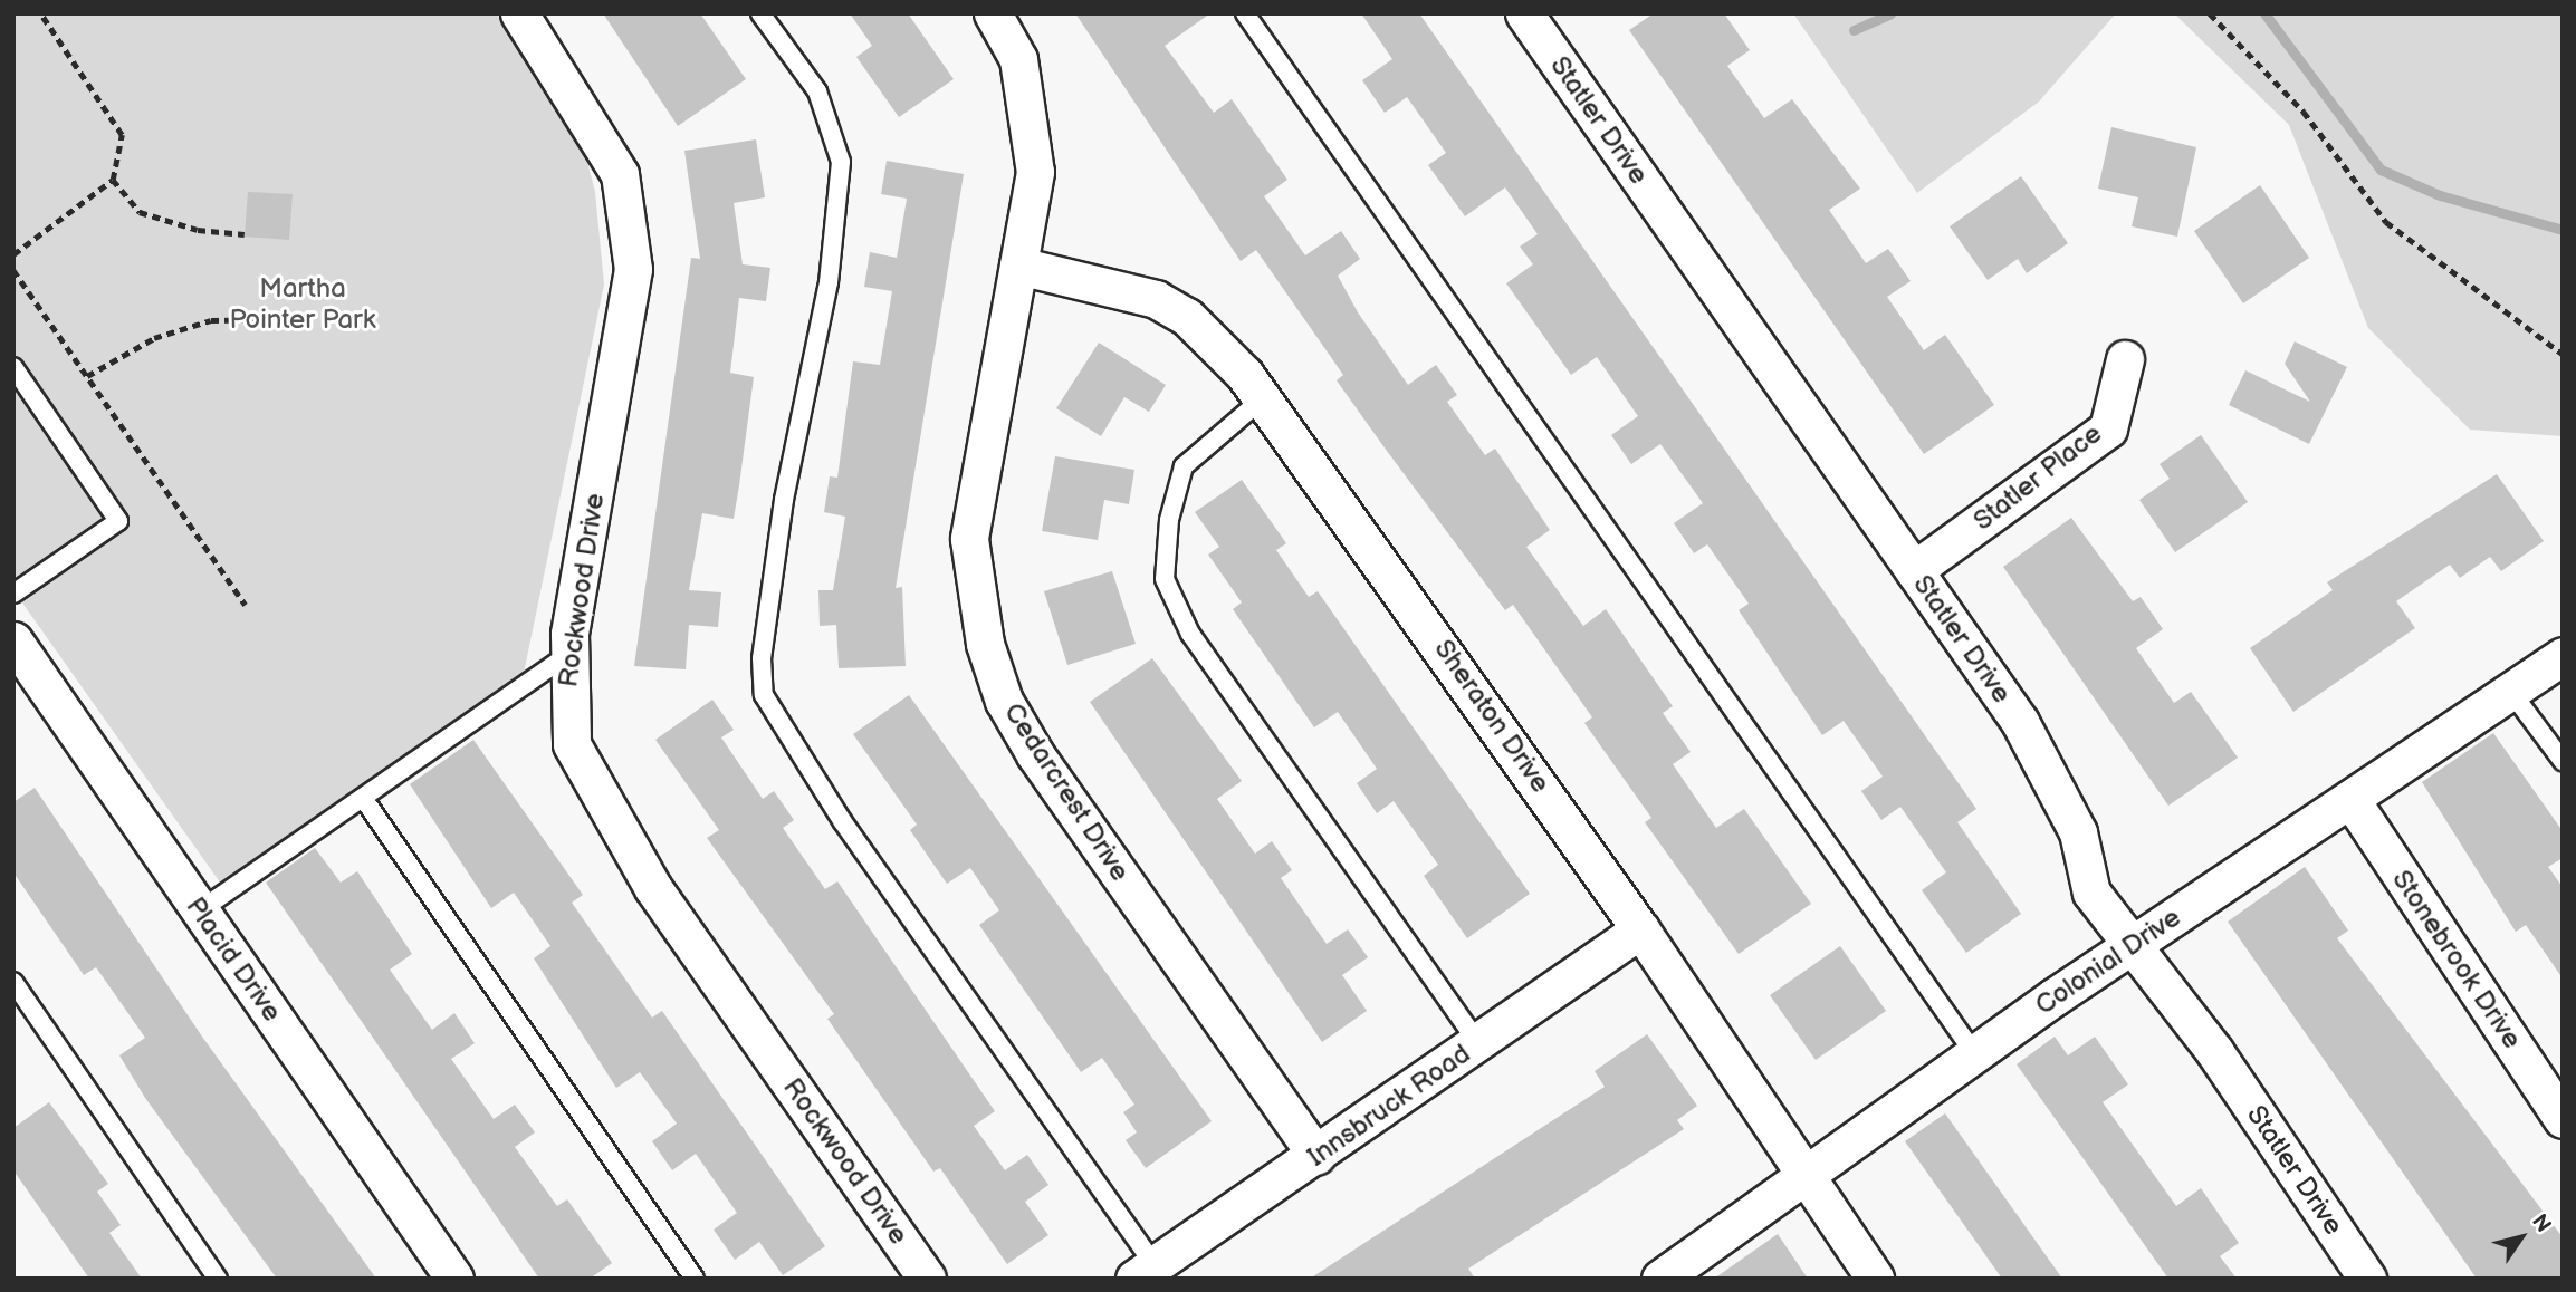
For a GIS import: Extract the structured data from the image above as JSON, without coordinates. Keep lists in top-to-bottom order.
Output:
{
  "streets": {
    "street": [
      "Statler Drive",
      "Statler Place",
      "Rockwood Drive",
      "Sheraton Drive",
      "Cedarcrest Drive",
      "Placid Drive",
      "Stonebrook Drive",
      "Colonial Drive",
      "Innsbruck Road"
    ]
  },
  "crossings": [
    ["Statler Drive", "Statler Place"],
    ["Statler Drive", "Colonial Drive"],
    ["Sheraton Drive", "Cedarcrest Drive"],
    ["Sheraton Drive", "Colonial Drive"],
    ["Sheraton Drive", "Innsbruck Road"],
    ["Cedarcrest Drive", "Innsbruck Road"],
    ["Stonebrook Drive", "Colonial Drive"]
  ],
  "parks": ["Martha Pointer Park"],
  "north": "top right"
}
